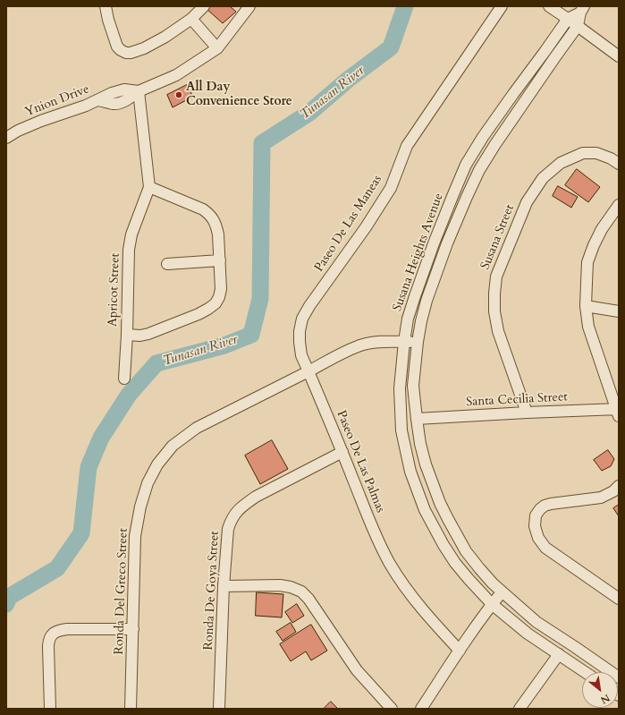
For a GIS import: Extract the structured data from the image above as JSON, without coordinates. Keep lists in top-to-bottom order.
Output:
{
  "streets": {
    "street": [
      "Ynion Drive",
      "Paseo De Las Maneas",
      "Susana Street",
      "Susana Heights Avenue",
      "Apricot Street",
      "Santa Cecilia Street",
      "Paseo De Las Palmas",
      "Ronda De Goya Street",
      "Ronda Del Greco Street"
    ]
  },
  "crossings": [
    ["Ynion Drive", "Apricot Street"],
    ["Paseo De Las Maneas", "Paseo De Las Palmas"],
    ["Paseo De Las Maneas", "Ronda Del Greco Street"],
    ["Susana Street", "Santa Cecilia Street"],
    ["Susana Heights Avenue", "Santa Cecilia Street"],
    ["Paseo De Las Palmas", "Ronda De Goya Street"],
    ["Paseo De Las Palmas", "Ronda Del Greco Street"]
  ],
  "water": ["Tunasan River"],
  "places": ["All Day Convenience Store"],
  "north": "bottom right"
}
